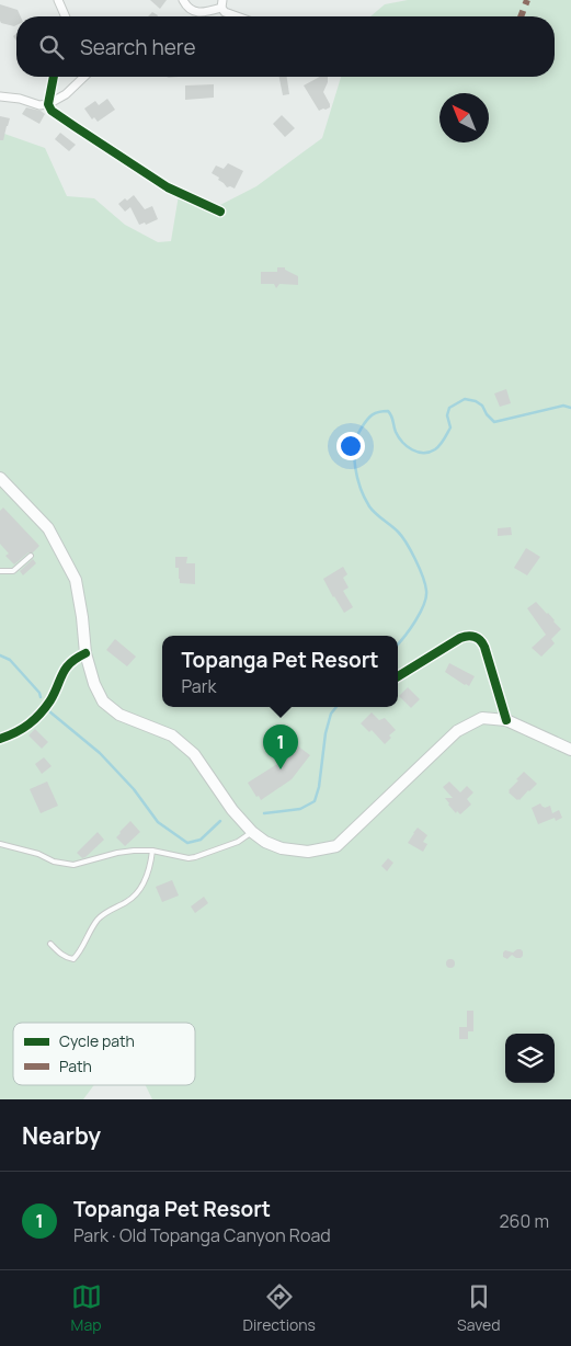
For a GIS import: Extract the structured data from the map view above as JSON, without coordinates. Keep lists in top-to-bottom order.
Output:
{
  "legend": ["Cycle path", "Path"],
  "north": "top left",
  "page": {
    "search": "Search here",
    "popup": ["Topanga Pet Resort", "Park"],
    "pins": "1",
    "heading": "Nearby",
    "list": [
      {
        "mark": "1",
        "name": "Topanga Pet Resort",
        "note": "Park · Old Topanga Canyon Road",
        "value": "260 m"
      }
    ],
    "nav": ["Map", "Directions", "Saved"]
  }
}
